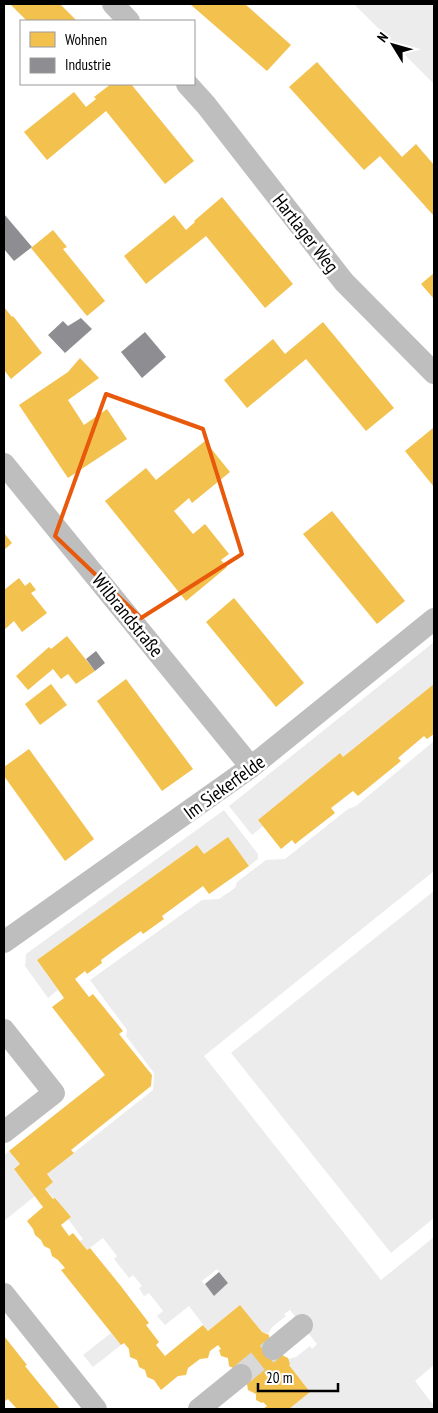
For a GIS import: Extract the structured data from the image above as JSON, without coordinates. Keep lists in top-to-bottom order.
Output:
{
  "streets": {
    "street": ["Hartlager Weg", "Wilbrandstraße", "Im Siekerfelde"]
  },
  "crossings": [
    ["Wilbrandstraße", "Im Siekerfelde"]
  ],
  "legend": ["Wohnen", "Industrie"],
  "scale_bar": "20 m",
  "north": "top left"
}
